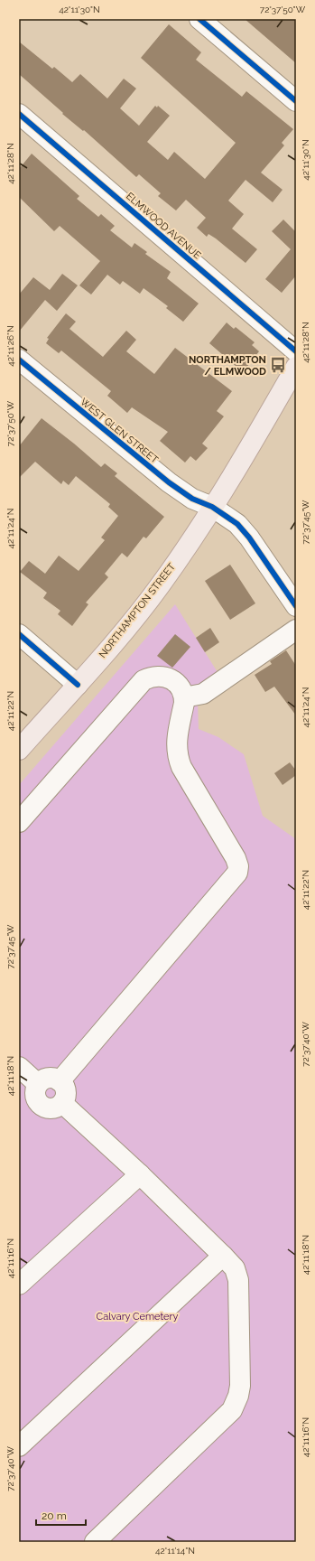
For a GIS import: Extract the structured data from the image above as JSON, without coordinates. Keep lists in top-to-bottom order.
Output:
{
  "streets": {
    "main road": ["NORTHAMPTON STREET"],
    "street": ["ELMWOOD AVENUE", "WEST GLEN STREET"]
  },
  "crossings": [
    ["WEST GLEN STREET", "NORTHAMPTON STREET"]
  ],
  "parks": ["Calvary Cemetery"],
  "places": {
    "bus stop": ["NORTHAMPTON / ELMWOOD"]
  },
  "scale_bar": "20 m",
  "coordinates": [
    "42°11'30\"N",
    "72°37'50\"W",
    "42°11'28\"N",
    "42°11'26\"N",
    "72°37'45\"W",
    "42°11'24\"N",
    "42°11'22\"N",
    "72°37'40\"W",
    "42°11'18\"N",
    "42°11'16\"N",
    "42°11'14\"N"
  ]
}
